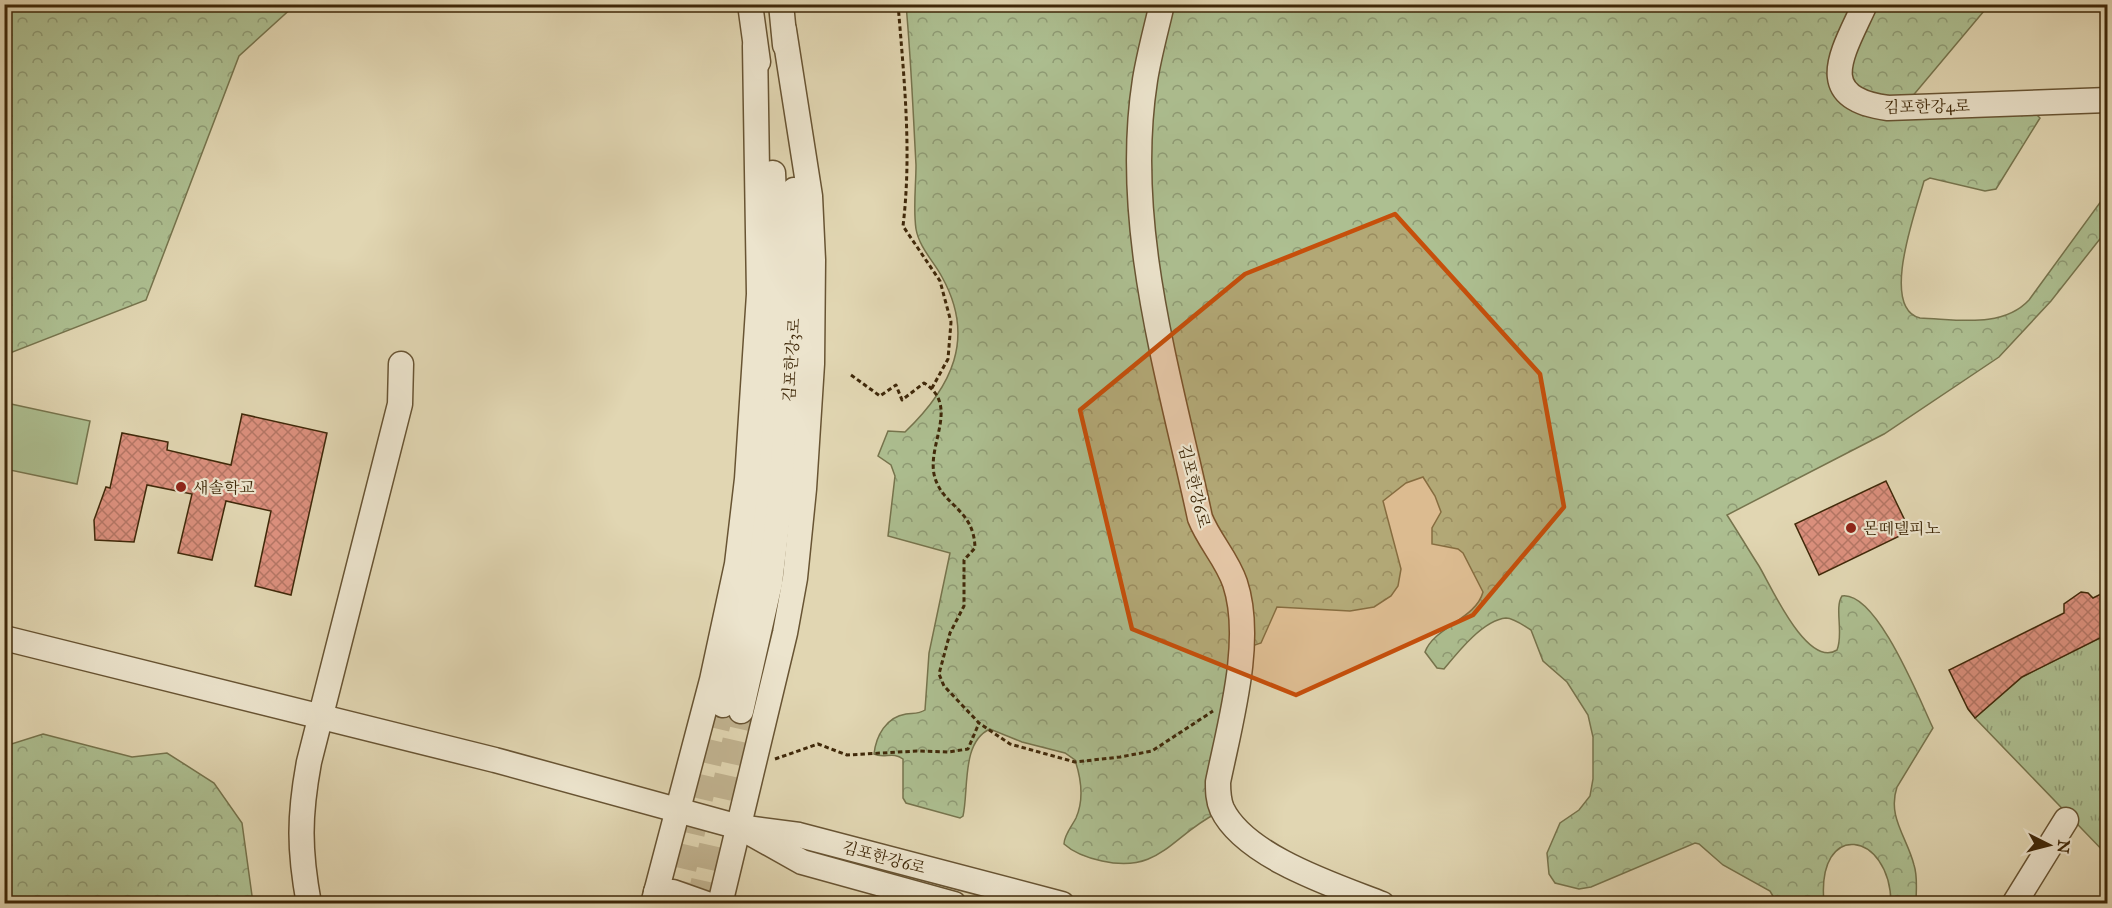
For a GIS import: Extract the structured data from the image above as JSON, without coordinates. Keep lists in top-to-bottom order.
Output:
{
  "streets": {
    "street": ["김포한강4로", "김포한강3로", "김포한강6로"]
  },
  "places": ["새솔학교", "몬떼델피노"],
  "north": "right"
}
